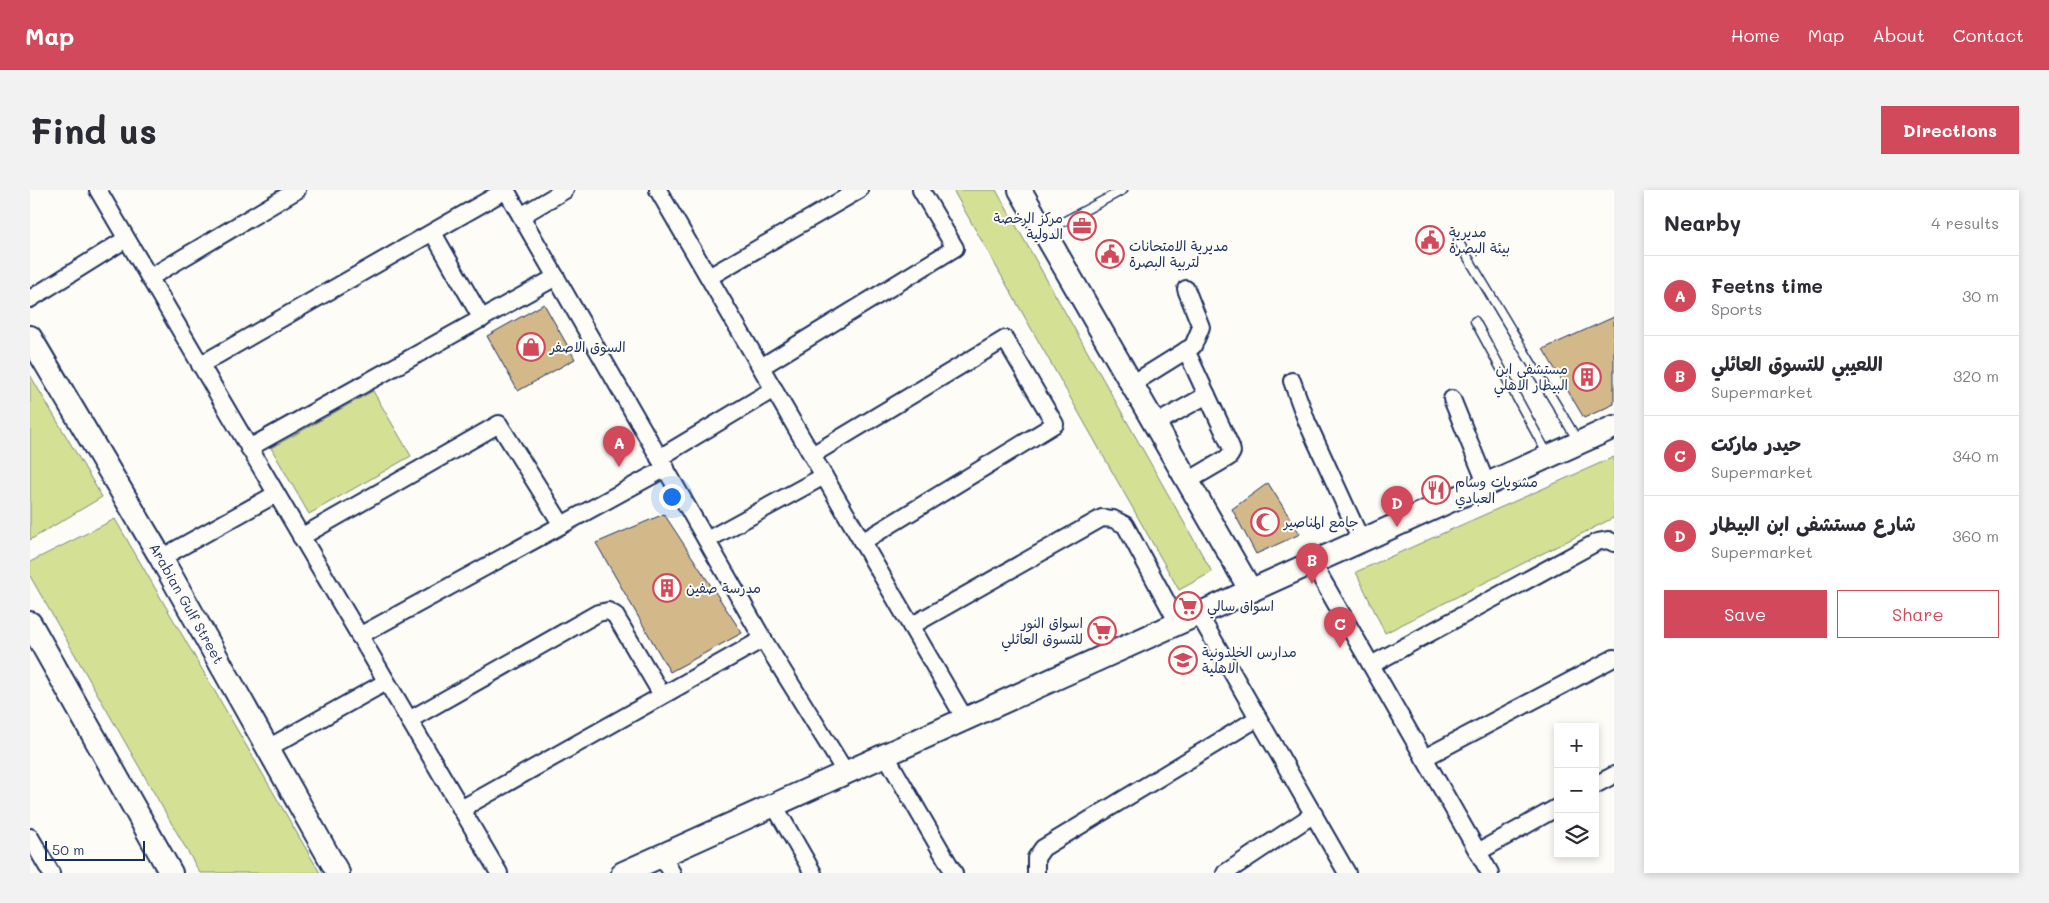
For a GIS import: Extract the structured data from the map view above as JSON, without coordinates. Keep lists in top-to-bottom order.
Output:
{
  "streets": {
    "street": ["Arabian Gulf Street"]
  },
  "places": {
    "office": ["مركز الرخصة الدولية"],
    "public building": ["مديرية بيئة البصرة", "مديرية الامتحانات لتربية البصرة"],
    "shop": ["السوق الاصفر"],
    "building": ["مستشفى ابن البيطار الاهلي", "مدرسة صفين"],
    "restaurant": ["مشويات وسام العبادي"],
    "mosque": ["جامع المناصير"],
    "supermarket": ["اسواق سالي", "اسواق النور للتسوق العائلي"],
    "school or university": ["مدارس الخلدونية الاهلية"]
  },
  "scale_bar": "50 m",
  "page": {
    "header": "Map",
    "nav": [
      "Home",
      "Map",
      "About",
      "Contact"
    ],
    "buttons": [
      "Directions",
      ["Save", "Share"]
    ],
    "title": "Find us",
    "heading": ["Nearby", "4 results"],
    "list": [
      {
        "mark": "A",
        "name": "Feetns time",
        "note": "Sports",
        "value": "30 m"
      },
      {
        "mark": "B",
        "name": "اللعيبي للتسوق العائلي",
        "note": "Supermarket",
        "value": "320 m"
      },
      {
        "mark": "C",
        "name": "حيدر ماركت",
        "note": "Supermarket",
        "value": "340 m"
      },
      {
        "mark": "D",
        "name": "شارع مستشفى ابن البيطار",
        "note": "Supermarket",
        "value": "360 m"
      }
    ],
    "pins": [
      "A",
      "D",
      "B",
      "C"
    ],
    "map_buttons": ["+", "−"],
    "scale": "50 m"
  }
}
